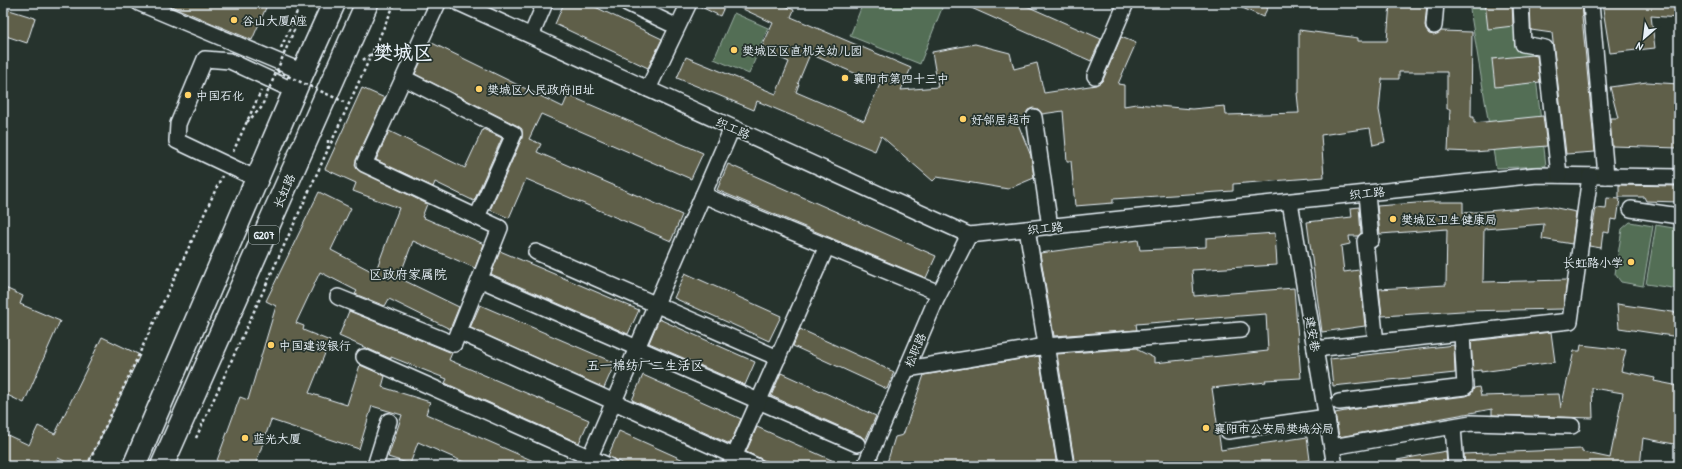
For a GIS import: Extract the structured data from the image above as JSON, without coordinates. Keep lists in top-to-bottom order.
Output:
{
  "streets": {
    "highway": ["长虹路", "G207"],
    "street": ["织工路", "建安巷", "松职路"]
  },
  "crossings": [
    ["织工路", "建安巷"],
    ["织工路", "松职路"]
  ],
  "districts": ["樊城区", "区政府家属院", "五一棉纺厂二生活区"],
  "places": [
    "谷山大厦A座",
    "樊城区区直机关幼儿园",
    "襄阳市第四十三中",
    "樊城区人民政府旧址",
    "中国石化",
    "好邻居超市",
    "樊城区卫生健康局",
    "长虹路小学",
    "中国建设银行",
    "襄阳市公安局樊城分局",
    "蓝光大厦"
  ],
  "north": "bottom left"
}
